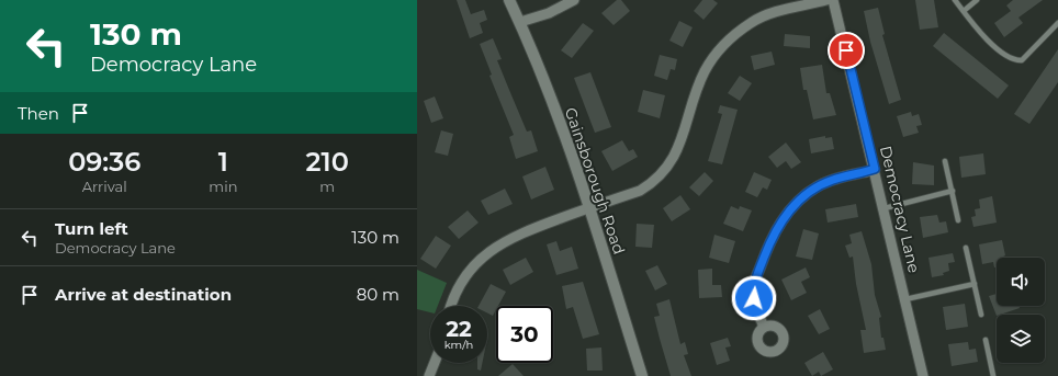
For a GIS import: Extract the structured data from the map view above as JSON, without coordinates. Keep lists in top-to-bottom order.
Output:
{
  "streets": {
    "street": ["Gainsborough Road", "Democracy Lane"]
  },
  "page": {
    "turn": ["130 m", "Democracy Lane"],
    "then": "Then",
    "eta": [
      "09:36",
      "Arrival",
      "1",
      "min",
      "210",
      "m"
    ],
    "list": [
      {
        "name": "Turn left",
        "note": "Democracy Lane",
        "value": "130 m"
      },
      {
        "name": "Arrive at destination",
        "value": "80 m"
      }
    ],
    "speed": "22 km/h",
    "limit": "30"
  }
}
